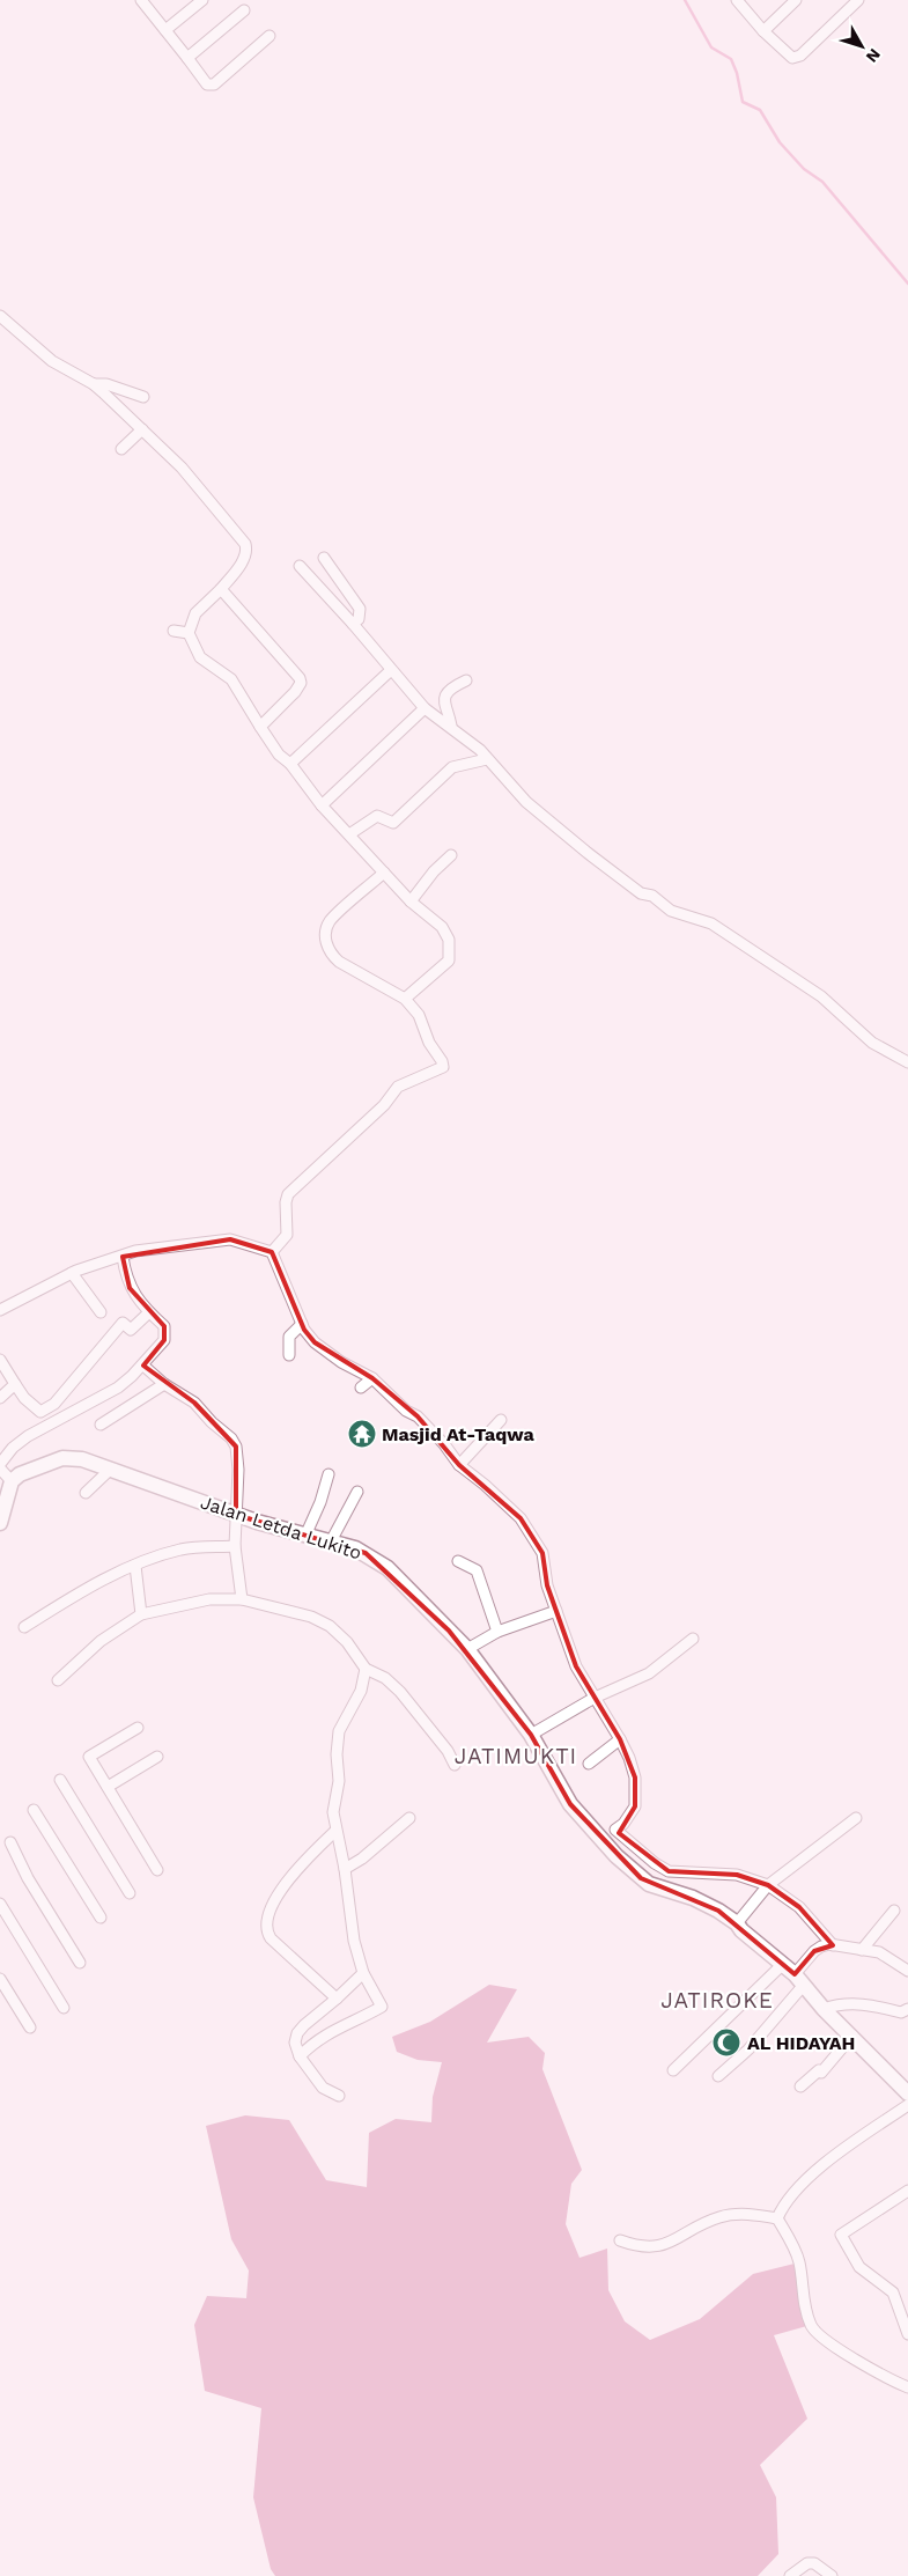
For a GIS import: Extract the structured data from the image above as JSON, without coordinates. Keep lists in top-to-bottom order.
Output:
{
  "streets": {
    "street": ["Jalan Letda Lukito"]
  },
  "districts": ["JATIMUKTI", "JATIROKE"],
  "places": {
    "temple": ["Masjid At-Taqwa"],
    "mosque": ["AL HIDAYAH"]
  },
  "north": "bottom right"
}
